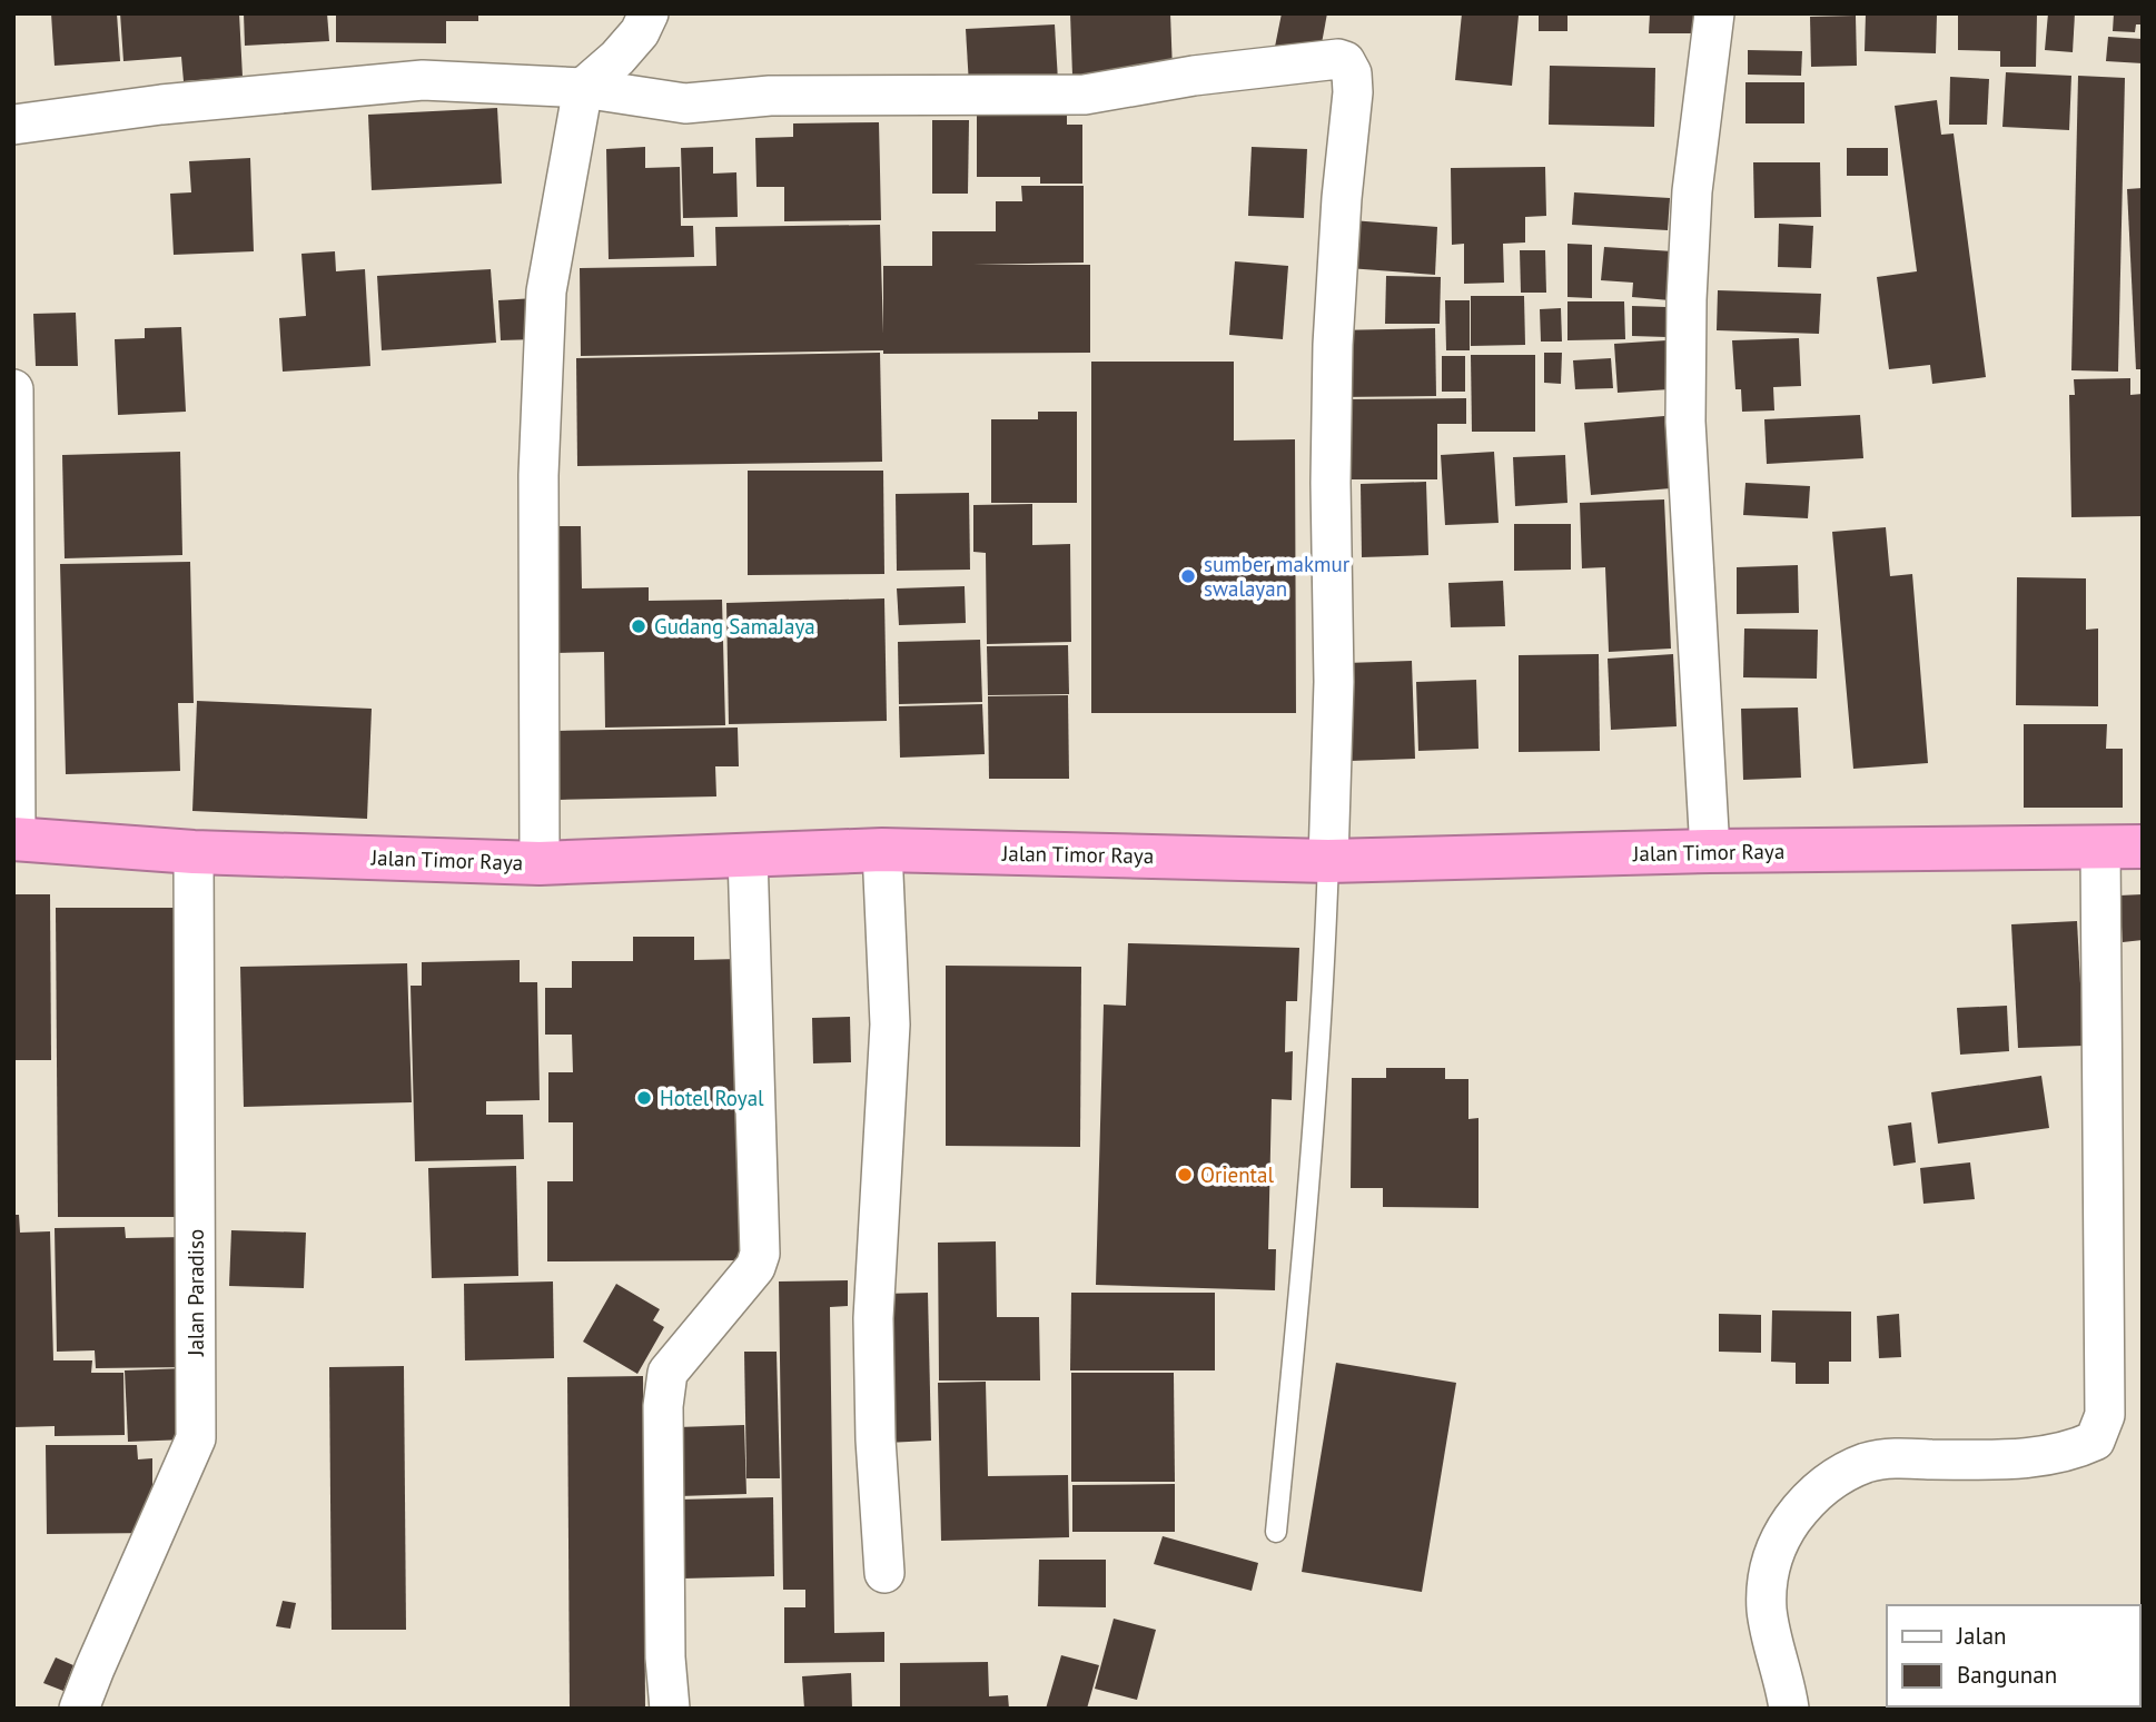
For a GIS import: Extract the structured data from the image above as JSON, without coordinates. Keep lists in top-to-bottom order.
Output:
{
  "streets": {
    "highway": ["Jalan Timor Raya"],
    "street": ["Jalan Paradiso"]
  },
  "crossings": [
    ["Jalan Timor Raya", "Jalan Paradiso"]
  ],
  "places": [
    "sumber makmur swalayan",
    "Gudang SamaJaya",
    "Hotel Royal",
    "Oriental"
  ],
  "legend": ["Jalan", "Bangunan"]
}
